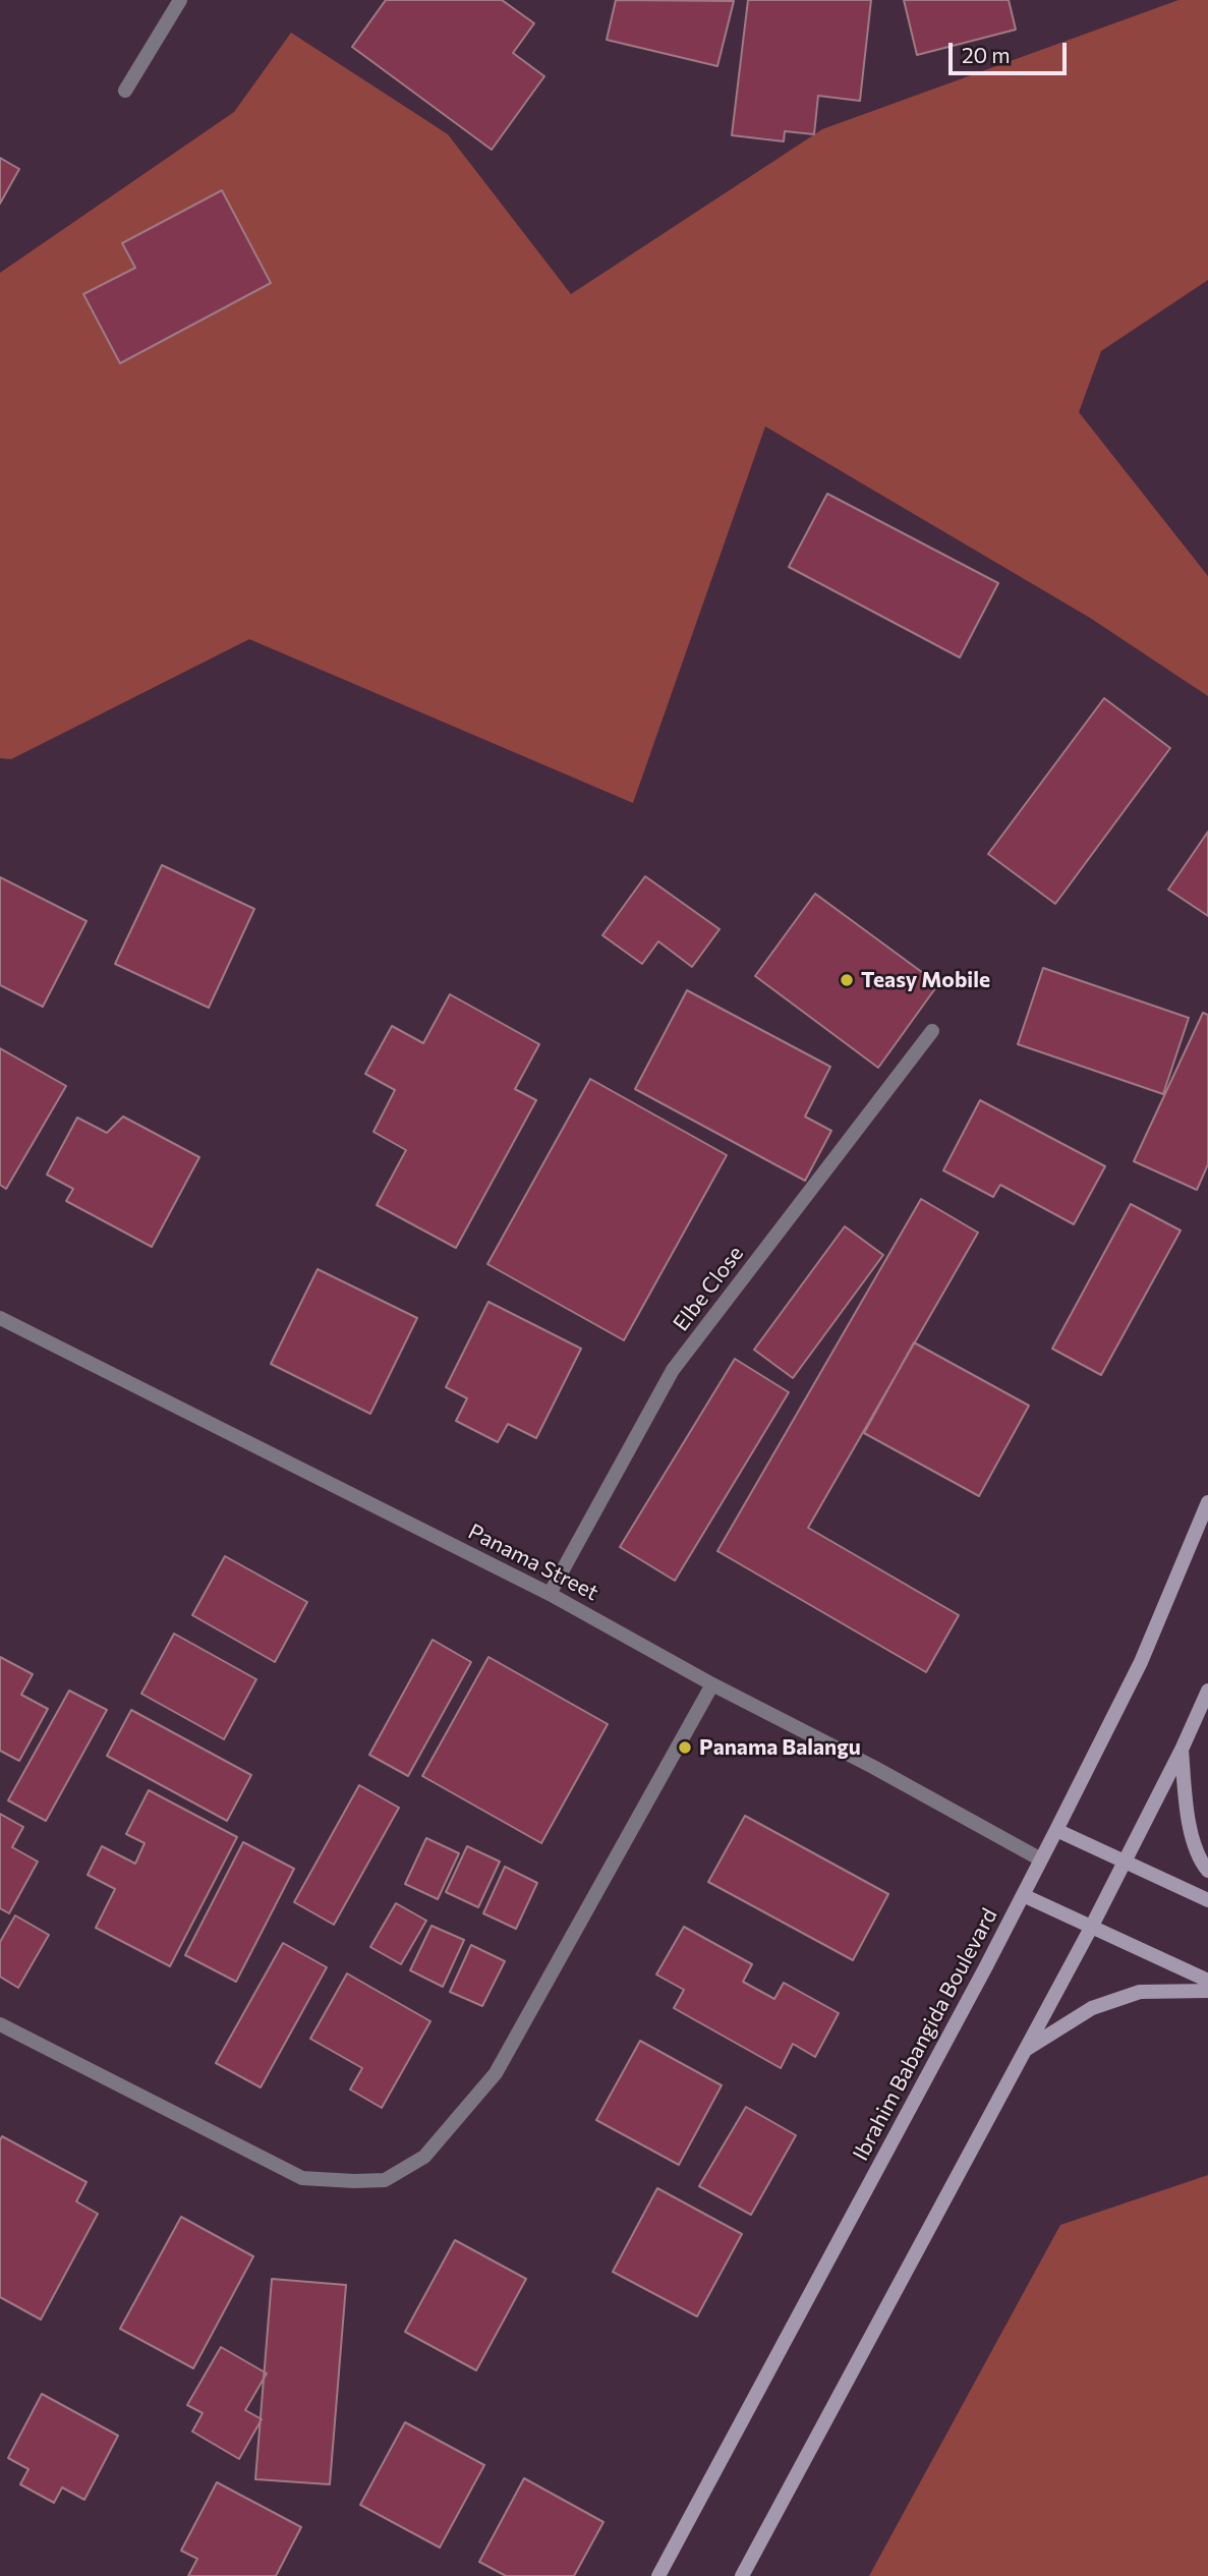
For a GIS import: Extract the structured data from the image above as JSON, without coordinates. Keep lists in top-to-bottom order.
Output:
{
  "streets": {
    "street": ["Elbe Close", "Panama Street", "Ibrahim Babangida Boulevard"]
  },
  "crossings": [
    ["Elbe Close", "Panama Street"],
    ["Panama Street", "Ibrahim Babangida Boulevard"]
  ],
  "places": ["Teasy Mobile", "Panama Balangu"],
  "scale_bar": "20 m"
}
